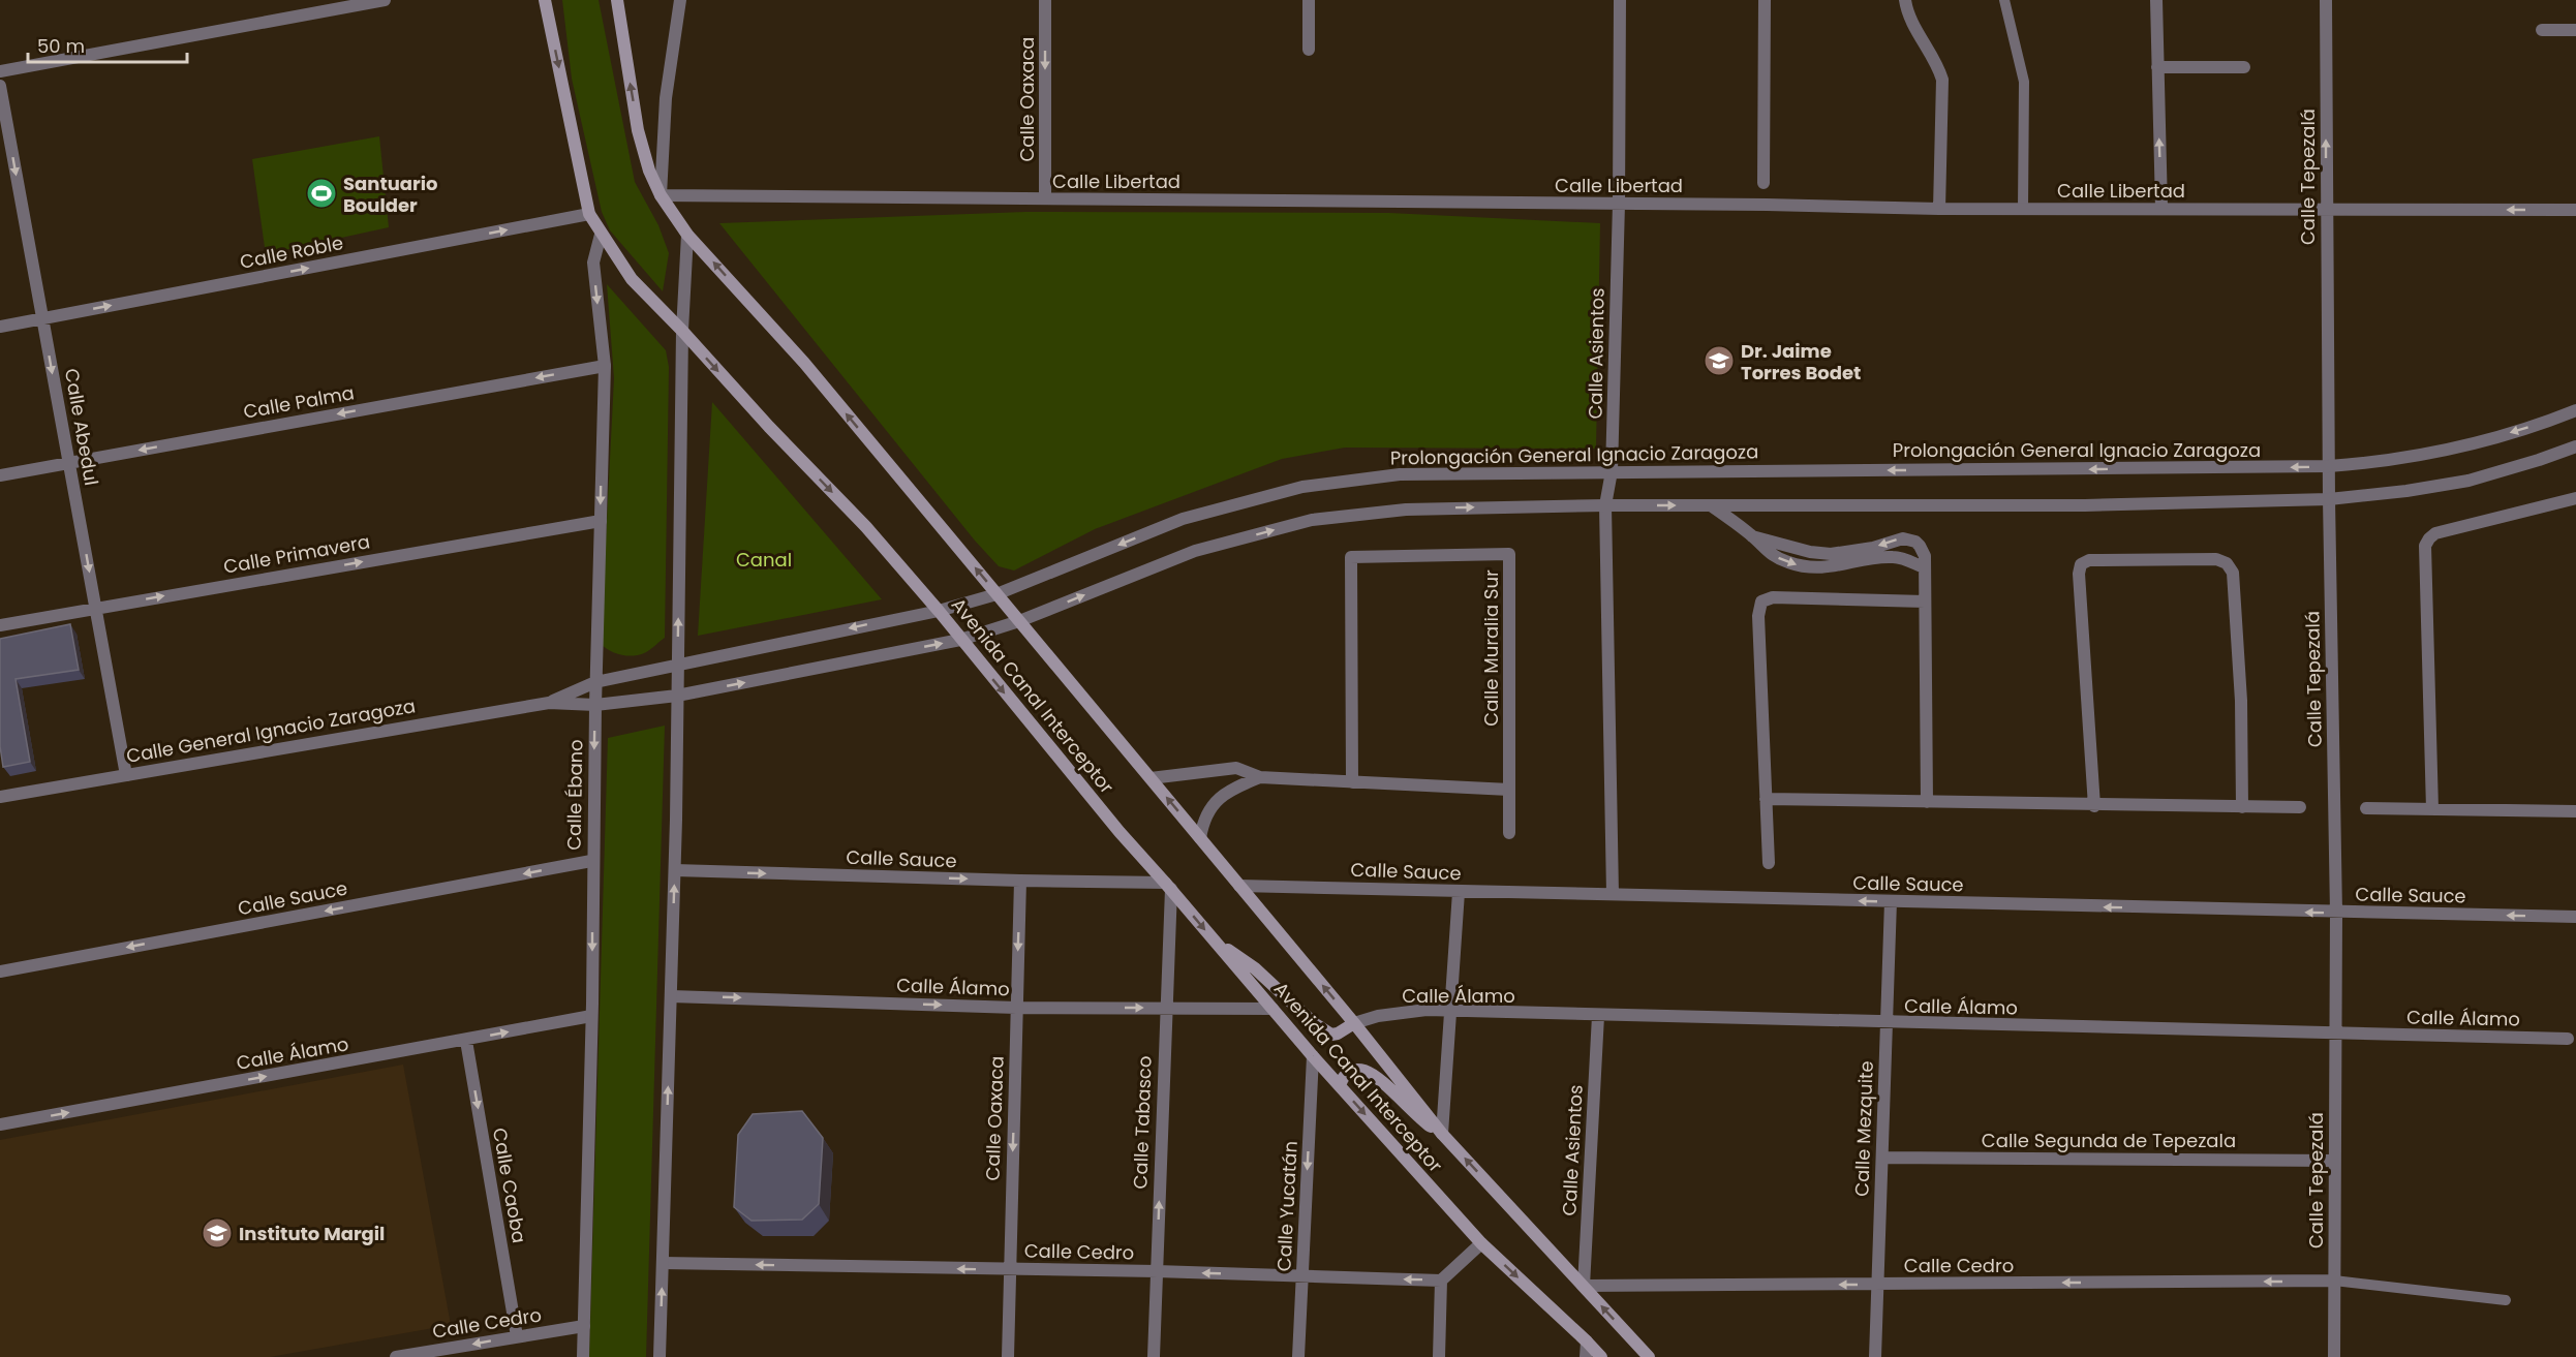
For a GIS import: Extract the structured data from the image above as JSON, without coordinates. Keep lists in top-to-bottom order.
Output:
{
  "streets": {
    "main road": ["Avenida Canal Interceptor"],
    "street": [
      "Calle Oaxaca",
      "Calle Tepezalá",
      "Calle Libertad",
      "Calle Roble",
      "Calle Asientos",
      "Calle Palma",
      "Calle Abedul",
      "Prolongación General Ignacio Zaragoza",
      "Calle Primavera",
      "Calle Muralia Sur",
      "Calle General Ignacio Zaragoza",
      "Calle Ébano",
      "Calle Sauce",
      "Calle Álamo",
      "Calle Tabasco",
      "Calle Mezquite",
      "Calle Segunda de Tepezala",
      "Calle Caoba",
      "Calle Yucatán",
      "Calle Cedro"
    ]
  },
  "crossings": [
    ["Calle Oaxaca", "Calle Libertad"],
    ["Calle Oaxaca", "Calle Sauce"],
    ["Calle Oaxaca", "Calle Álamo"],
    ["Calle Oaxaca", "Calle Cedro"],
    ["Calle Tepezalá", "Calle Libertad"],
    ["Calle Tepezalá", "Prolongación General Ignacio Zaragoza"],
    ["Calle Tepezalá", "Calle Sauce"],
    ["Calle Tepezalá", "Calle Álamo"],
    ["Calle Tepezalá", "Calle Segunda de Tepezala"],
    ["Calle Tepezalá", "Calle Cedro"],
    ["Calle Libertad", "Calle Asientos"],
    ["Calle Libertad", "Avenida Canal Interceptor"],
    ["Calle Roble", "Calle Abedul"],
    ["Calle Roble", "Avenida Canal Interceptor"],
    ["Calle Asientos", "Prolongación General Ignacio Zaragoza"],
    ["Calle Asientos", "Avenida Canal Interceptor"],
    ["Calle Asientos", "Calle Sauce"],
    ["Calle Asientos", "Calle Álamo"],
    ["Calle Asientos", "Calle Cedro"],
    ["Calle Palma", "Calle Abedul"],
    ["Calle Palma", "Calle Ébano"],
    ["Calle Abedul", "Calle Primavera"],
    ["Calle Abedul", "Calle General Ignacio Zaragoza"],
    ["Prolongación General Ignacio Zaragoza", "Avenida Canal Interceptor"],
    ["Prolongación General Ignacio Zaragoza", "Calle General Ignacio Zaragoza"],
    ["Prolongación General Ignacio Zaragoza", "Calle Ébano"],
    ["Calle Primavera", "Calle Ébano"],
    ["Avenida Canal Interceptor", "Calle Ébano"],
    ["Avenida Canal Interceptor", "Calle Sauce"],
    ["Avenida Canal Interceptor", "Calle Álamo"],
    ["Avenida Canal Interceptor", "Calle Tabasco"],
    ["Avenida Canal Interceptor", "Calle Yucatán"],
    ["Avenida Canal Interceptor", "Calle Cedro"],
    ["Calle General Ignacio Zaragoza", "Calle Ébano"],
    ["Calle Ébano", "Calle Sauce"],
    ["Calle Ébano", "Calle Álamo"],
    ["Calle Ébano", "Calle Cedro"],
    ["Calle Sauce", "Calle Tabasco"],
    ["Calle Sauce", "Calle Mezquite"],
    ["Calle Álamo", "Calle Tabasco"],
    ["Calle Álamo", "Calle Mezquite"],
    ["Calle Álamo", "Calle Caoba"],
    ["Calle Tabasco", "Calle Cedro"],
    ["Calle Mezquite", "Calle Segunda de Tepezala"],
    ["Calle Mezquite", "Calle Cedro"],
    ["Calle Caoba", "Calle Cedro"],
    ["Calle Yucatán", "Calle Cedro"]
  ],
  "one_way": [
    "Calle Oaxaca",
    "Calle Roble",
    "Calle Palma",
    "Calle Abedul",
    "Calle Primavera",
    "Calle Álamo",
    "Calle Tabasco",
    "Calle Caoba",
    "Calle Yucatán",
    "Calle Cedro"
  ],
  "parks": ["Canal"],
  "places": {
    "sports": ["Santuario Boulder"],
    "school or university": ["Dr. Jaime Torres Bodet", "Instituto Margil"]
  },
  "scale_bar": "50 m"
}
